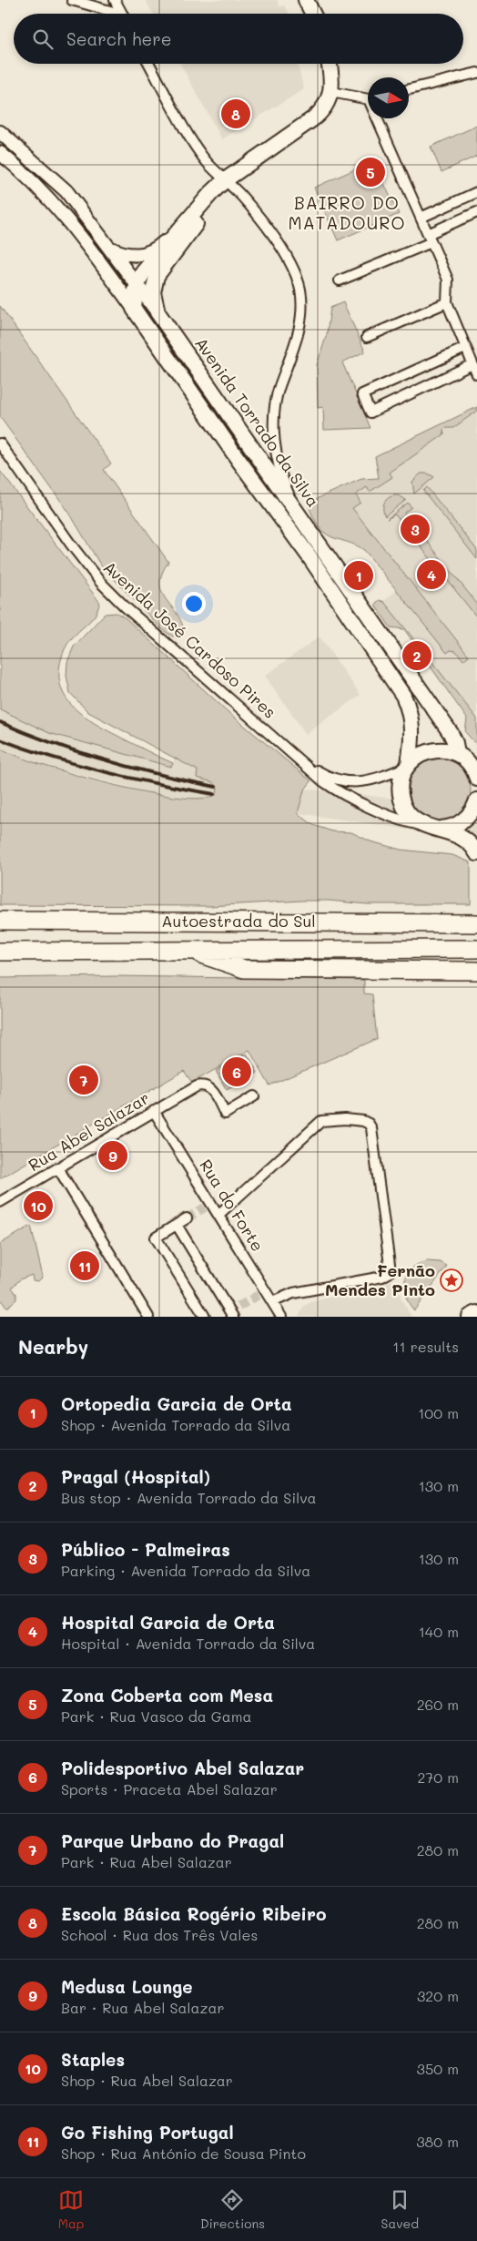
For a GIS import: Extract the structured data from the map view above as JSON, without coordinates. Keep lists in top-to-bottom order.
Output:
{
  "streets": {
    "highway": ["Autoestrada do Sul"],
    "main road": ["Avenida Torrado da Silva"],
    "street": ["Avenida José Cardoso Pires", "Rua Abel Salazar", "Rua do Forte"]
  },
  "crossings": [
    ["Avenida Torrado da Silva", "Avenida José Cardoso Pires"],
    ["Rua Abel Salazar", "Rua do Forte"]
  ],
  "districts": ["BAIRRO DO MATADOURO"],
  "places": {
    "place": ["Fernão Mendes Pinto"]
  },
  "north": "right",
  "page": {
    "search": "Search here",
    "pins": [
      "8",
      "5",
      "3",
      "4",
      "1",
      "2",
      "6",
      "7",
      "9",
      "10",
      "11"
    ],
    "heading": ["Nearby", "11 results"],
    "list": [
      {
        "mark": "1",
        "name": "Ortopedia Garcia de Orta",
        "note": "Shop · Avenida Torrado da Silva",
        "value": "100 m"
      },
      {
        "mark": "2",
        "name": "Pragal (Hospital)",
        "note": "Bus stop · Avenida Torrado da Silva",
        "value": "130 m"
      },
      {
        "mark": "3",
        "name": "Público - Palmeiras",
        "note": "Parking · Avenida Torrado da Silva",
        "value": "130 m"
      },
      {
        "mark": "4",
        "name": "Hospital Garcia de Orta",
        "note": "Hospital · Avenida Torrado da Silva",
        "value": "140 m"
      },
      {
        "mark": "5",
        "name": "Zona Coberta com Mesa",
        "note": "Park · Rua Vasco da Gama",
        "value": "260 m"
      },
      {
        "mark": "6",
        "name": "Polidesportivo Abel Salazar",
        "note": "Sports · Praceta Abel Salazar",
        "value": "270 m"
      },
      {
        "mark": "7",
        "name": "Parque Urbano do Pragal",
        "note": "Park · Rua Abel Salazar",
        "value": "280 m"
      },
      {
        "mark": "8",
        "name": "Escola Básica Rogério Ribeiro",
        "note": "School · Rua dos Três Vales",
        "value": "280 m"
      },
      {
        "mark": "9",
        "name": "Medusa Lounge",
        "note": "Bar · Rua Abel Salazar",
        "value": "320 m"
      },
      {
        "mark": "10",
        "name": "Staples",
        "note": "Shop · Rua Abel Salazar",
        "value": "350 m"
      },
      {
        "mark": "11",
        "name": "Go Fishing Portugal",
        "note": "Shop · Rua António de Sousa Pinto",
        "value": "380 m"
      }
    ],
    "nav": ["Map", "Directions", "Saved"]
  }
}
